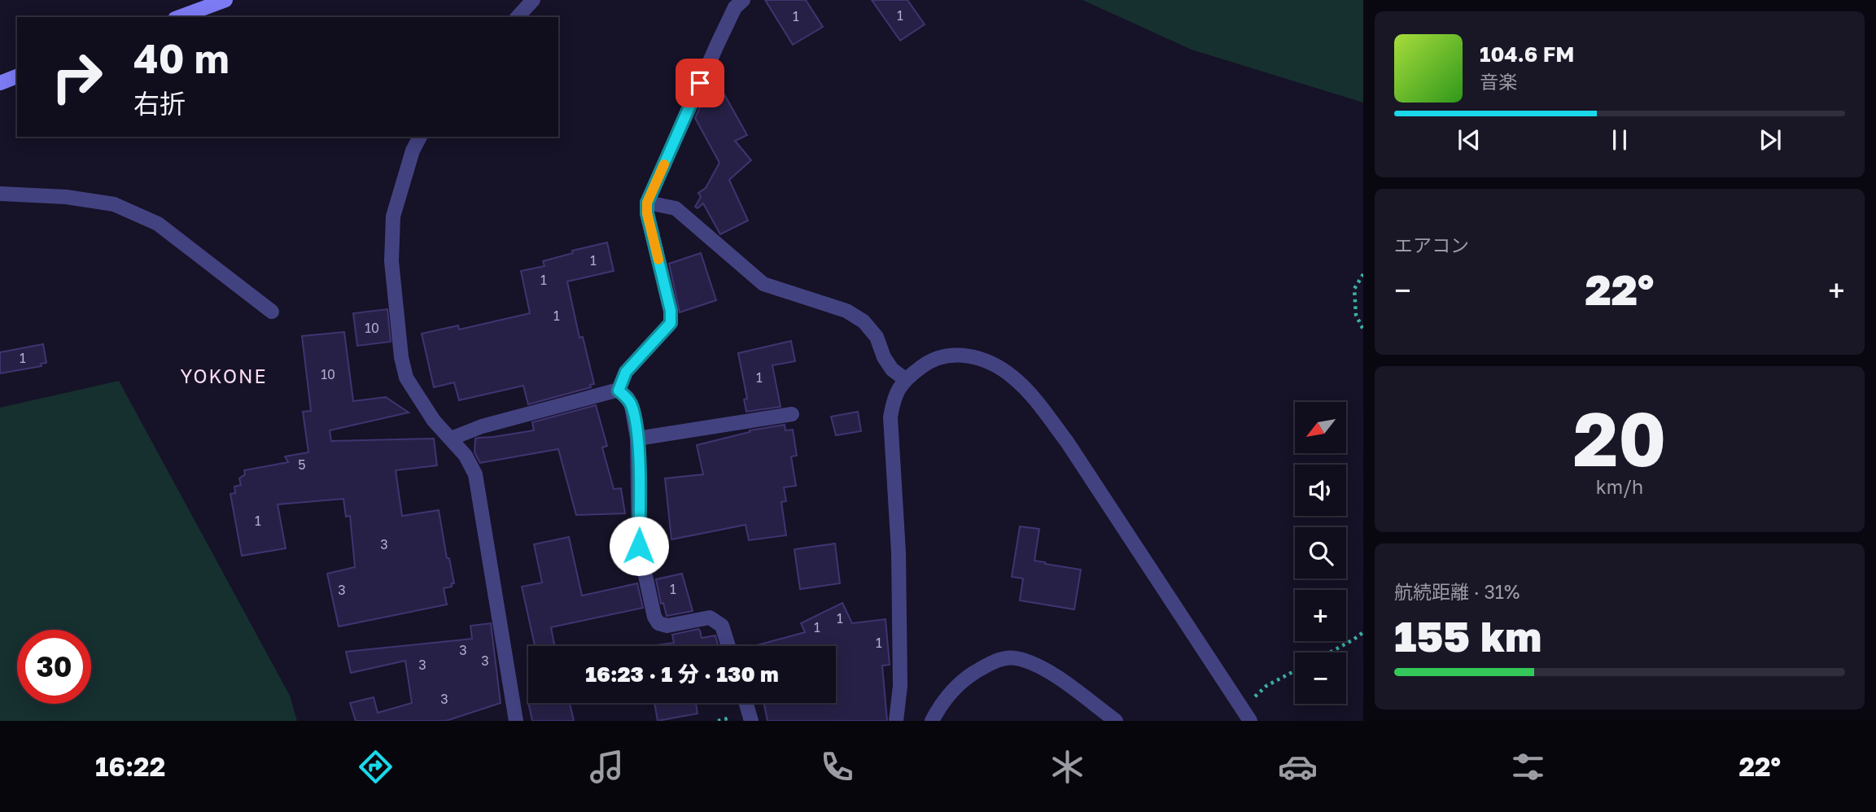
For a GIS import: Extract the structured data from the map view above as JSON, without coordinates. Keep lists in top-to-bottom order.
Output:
{
  "districts": ["YOKONE"],
  "house_numbers": [
    "1",
    "1",
    "1",
    "1",
    "1",
    "10",
    "1",
    "10",
    "1",
    "5",
    "1",
    "3",
    "1",
    "3",
    "1",
    "1",
    "1",
    "3",
    "3",
    "3",
    "3"
  ],
  "north": "bottom left",
  "page": {
    "turn": ["40 m", "右折"],
    "song": ["104.6 FM", "音楽"],
    "tile": [
      "エアコン",
      ["20", "km/h"],
      ["航続距離 · 31%", "155 km"]
    ],
    "heat": ["−", "22°", "+"],
    "map_buttons": ["+", "−"],
    "limit": "30",
    "trip": "16:23 · 1 分 · 130 m",
    "tabs": ["16:22", "22°"]
  }
}
